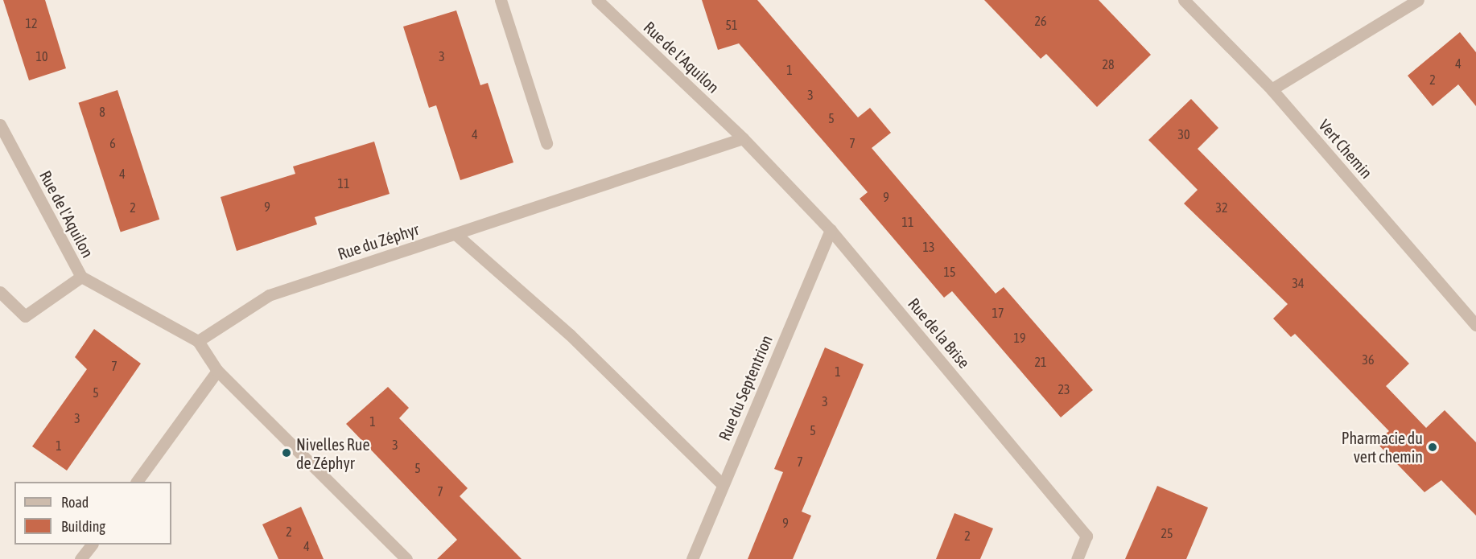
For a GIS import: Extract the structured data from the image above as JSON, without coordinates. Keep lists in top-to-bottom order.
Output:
{
  "streets": {
    "street": [
      "Rue de l'Aquilon",
      "Vert Chemin",
      "Rue du Zéphyr",
      "Rue de la Brise",
      "Rue du Septentrion"
    ]
  },
  "crossings": [
    ["Rue de l'Aquilon", "Rue du Zéphyr"],
    ["Rue de l'Aquilon", "Rue de la Brise"],
    ["Rue du Zéphyr", "Rue de la Brise"],
    ["Rue de la Brise", "Rue du Septentrion"]
  ],
  "places": ["Pharmacie du vert chemin", "Nivelles Rue de Zéphyr"],
  "house_numbers": [
    "26",
    "12",
    "51",
    "10",
    "3",
    "4",
    "28",
    "1",
    "2",
    "3",
    "8",
    "5",
    "4",
    "30",
    "6",
    "7",
    "4",
    "11",
    "9",
    "9",
    "2",
    "32",
    "11",
    "13",
    "15",
    "34",
    "17",
    "19",
    "36",
    "21",
    "7",
    "1",
    "23",
    "5",
    "3",
    "3",
    "1",
    "5",
    "3",
    "1",
    "7",
    "5",
    "7",
    "9",
    "2",
    "25",
    "2",
    "4"
  ],
  "legend": ["Road", "Building"]
}
